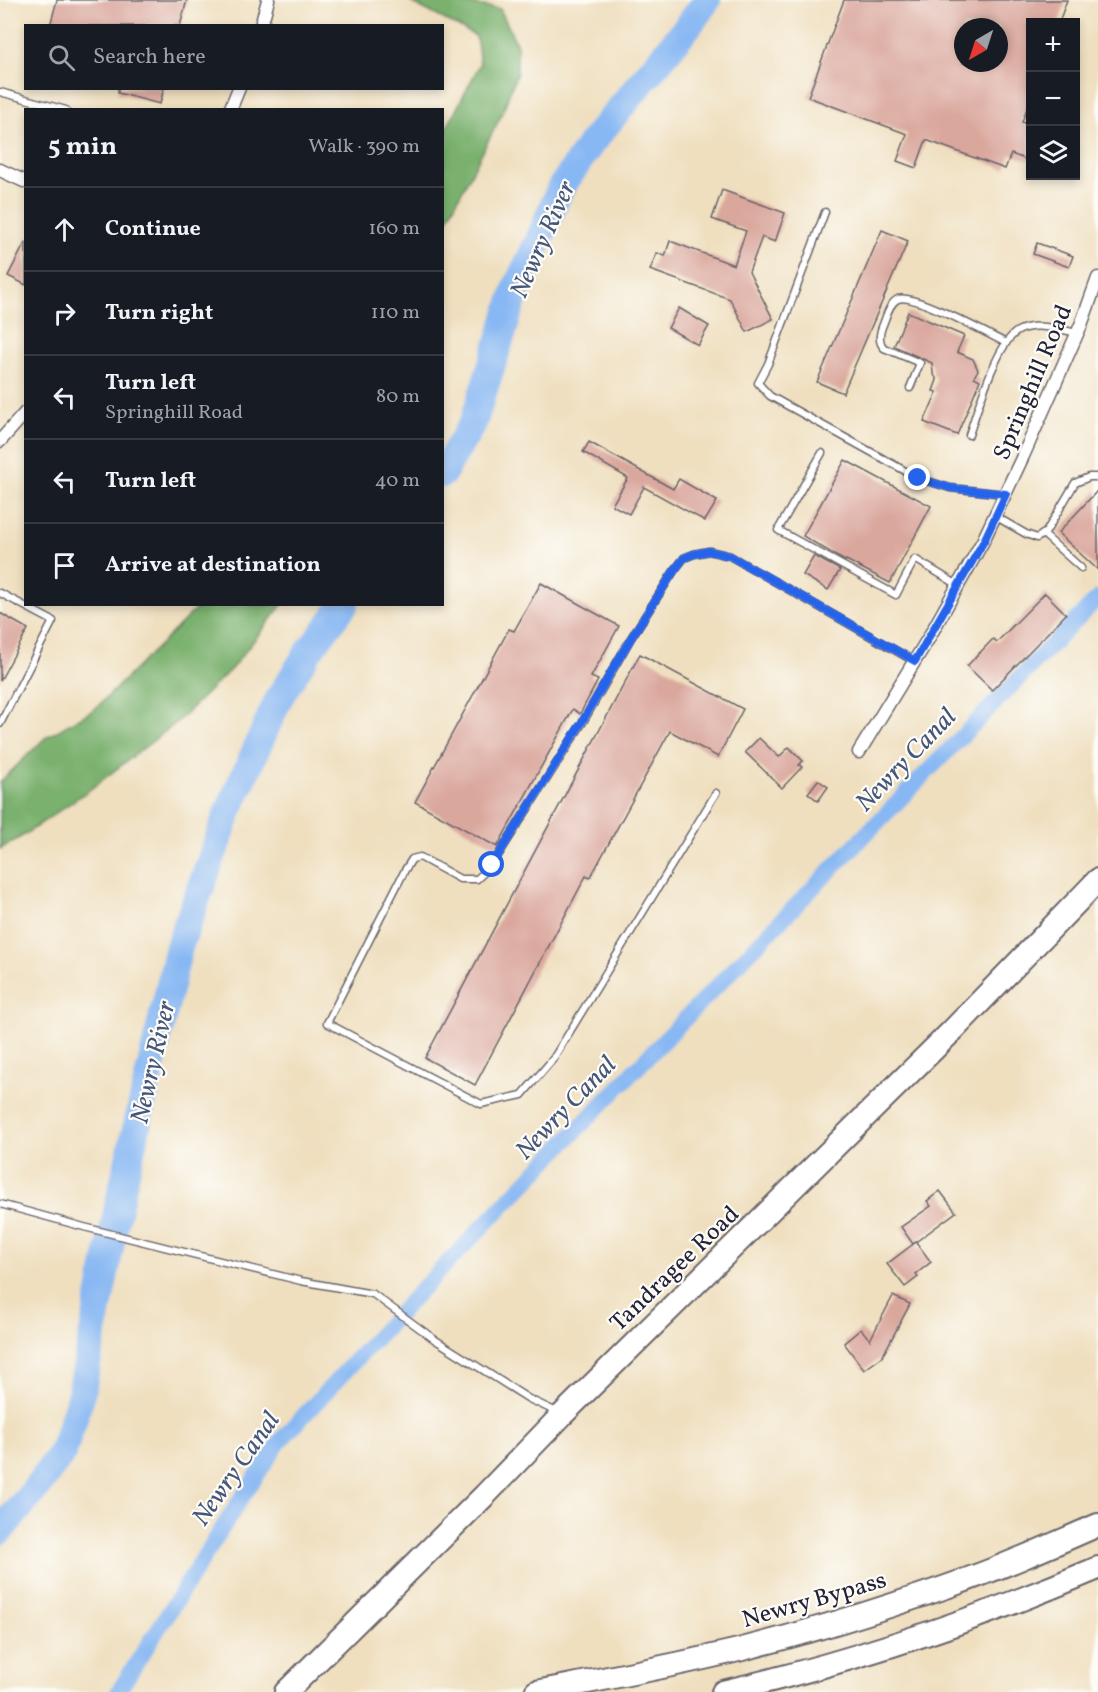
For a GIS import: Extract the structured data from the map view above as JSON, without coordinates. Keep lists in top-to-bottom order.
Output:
{
  "streets": {
    "highway": ["Tandragee Road", "Newry Bypass"],
    "street": ["Springhill Road"]
  },
  "water": ["Newry River", "Newry Canal"],
  "north": "bottom left",
  "page": {
    "map_buttons": ["+", "−"],
    "search": "Search here",
    "heading": ["5 min", "Walk · 390 m"],
    "list": [
      ["Continue", "160 m"],
      ["Turn right", "110 m"],
      ["Turn left", "Springhill Road", "80 m"],
      ["Turn left", "40 m"],
      "Arrive at destination"
    ]
  }
}
